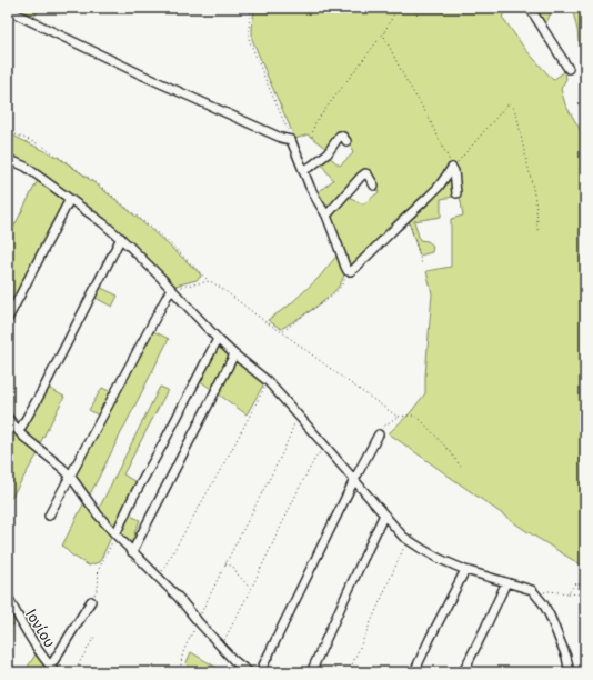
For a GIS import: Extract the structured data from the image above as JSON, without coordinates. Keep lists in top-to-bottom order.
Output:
{
  "streets": {
    "street": ["Ιονίου"]
  }
}
